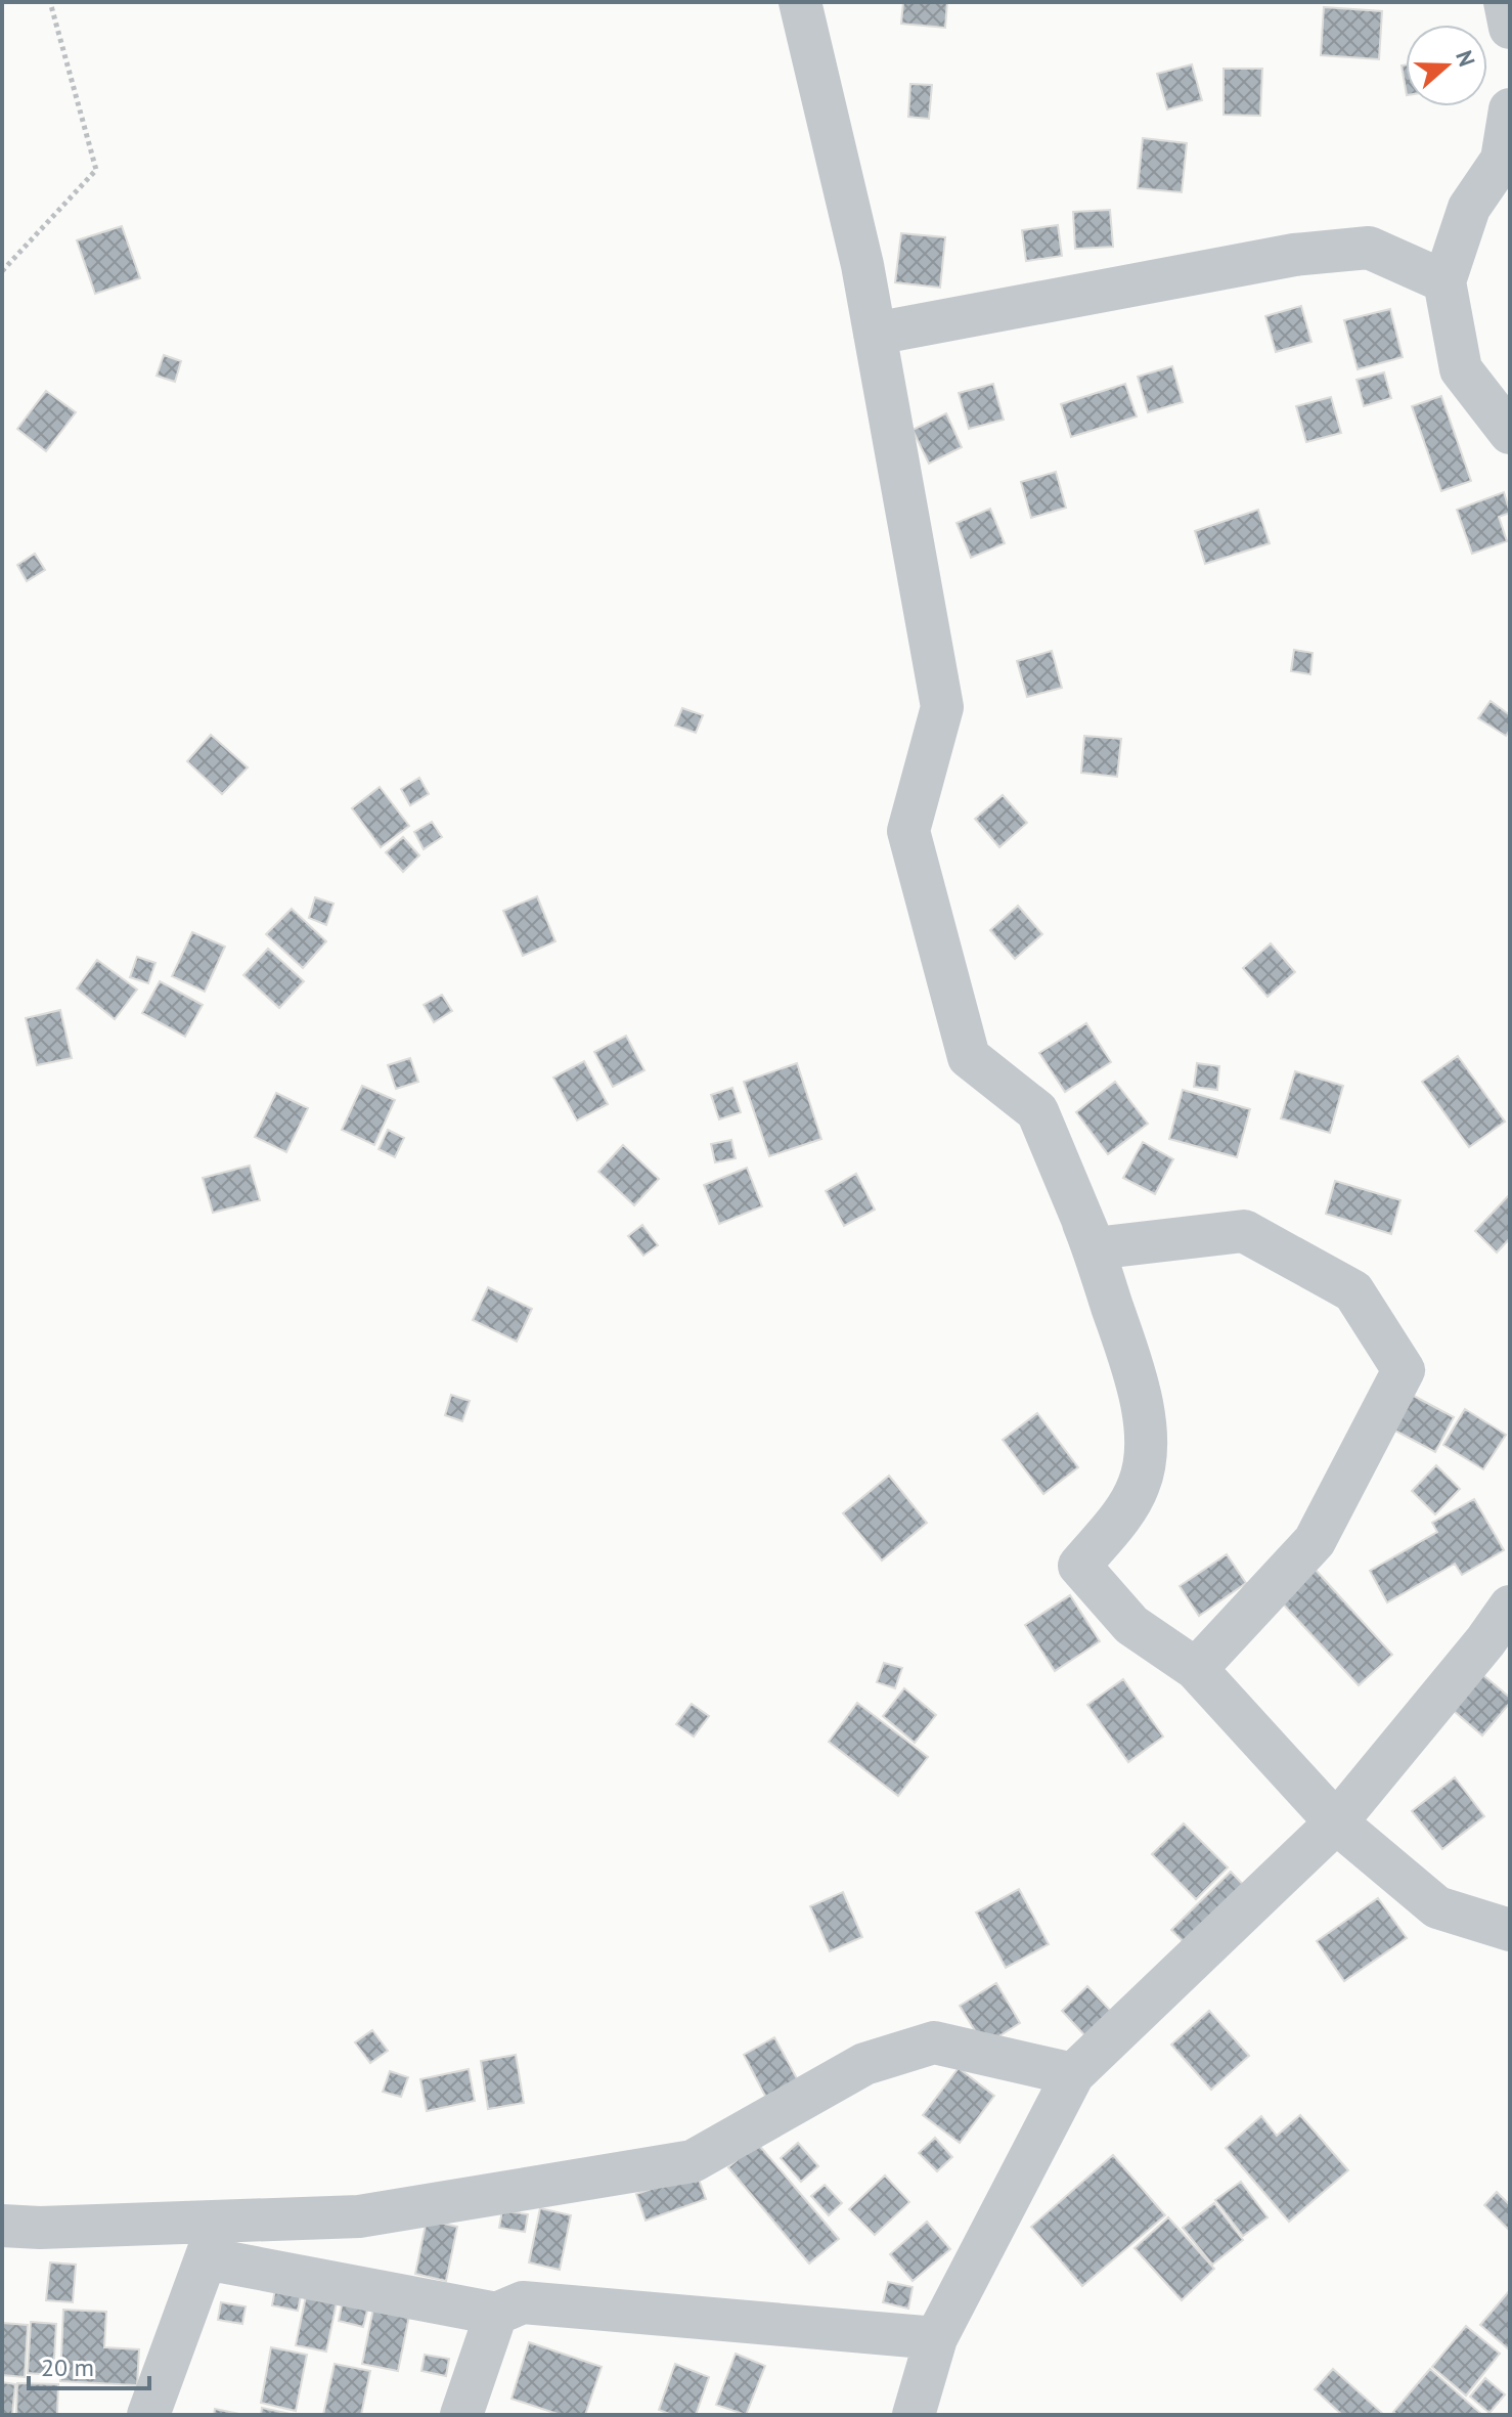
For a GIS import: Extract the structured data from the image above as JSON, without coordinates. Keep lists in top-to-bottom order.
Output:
{
  "scale_bar": "20 m",
  "north": "right"
}
